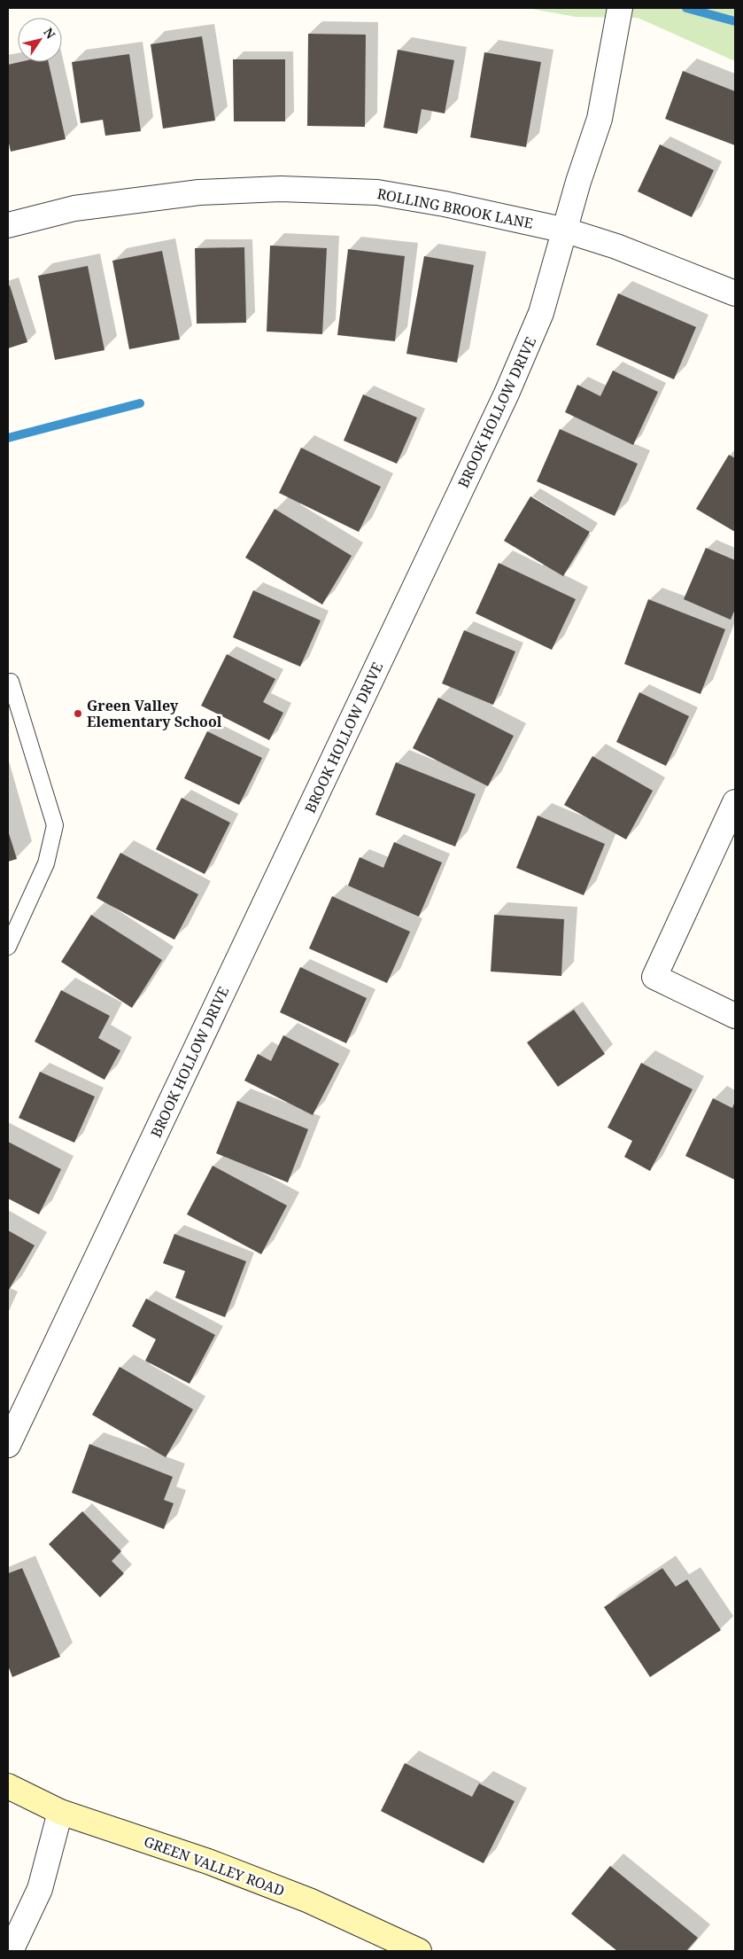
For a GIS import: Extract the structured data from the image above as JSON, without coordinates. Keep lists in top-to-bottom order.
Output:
{
  "streets": {
    "street": ["ROLLING BROOK LANE", "BROOK HOLLOW DRIVE", "GREEN VALLEY ROAD"]
  },
  "crossings": [
    ["ROLLING BROOK LANE", "BROOK HOLLOW DRIVE"]
  ],
  "places": ["Green Valley Elementary School"],
  "north": "top right"
}
